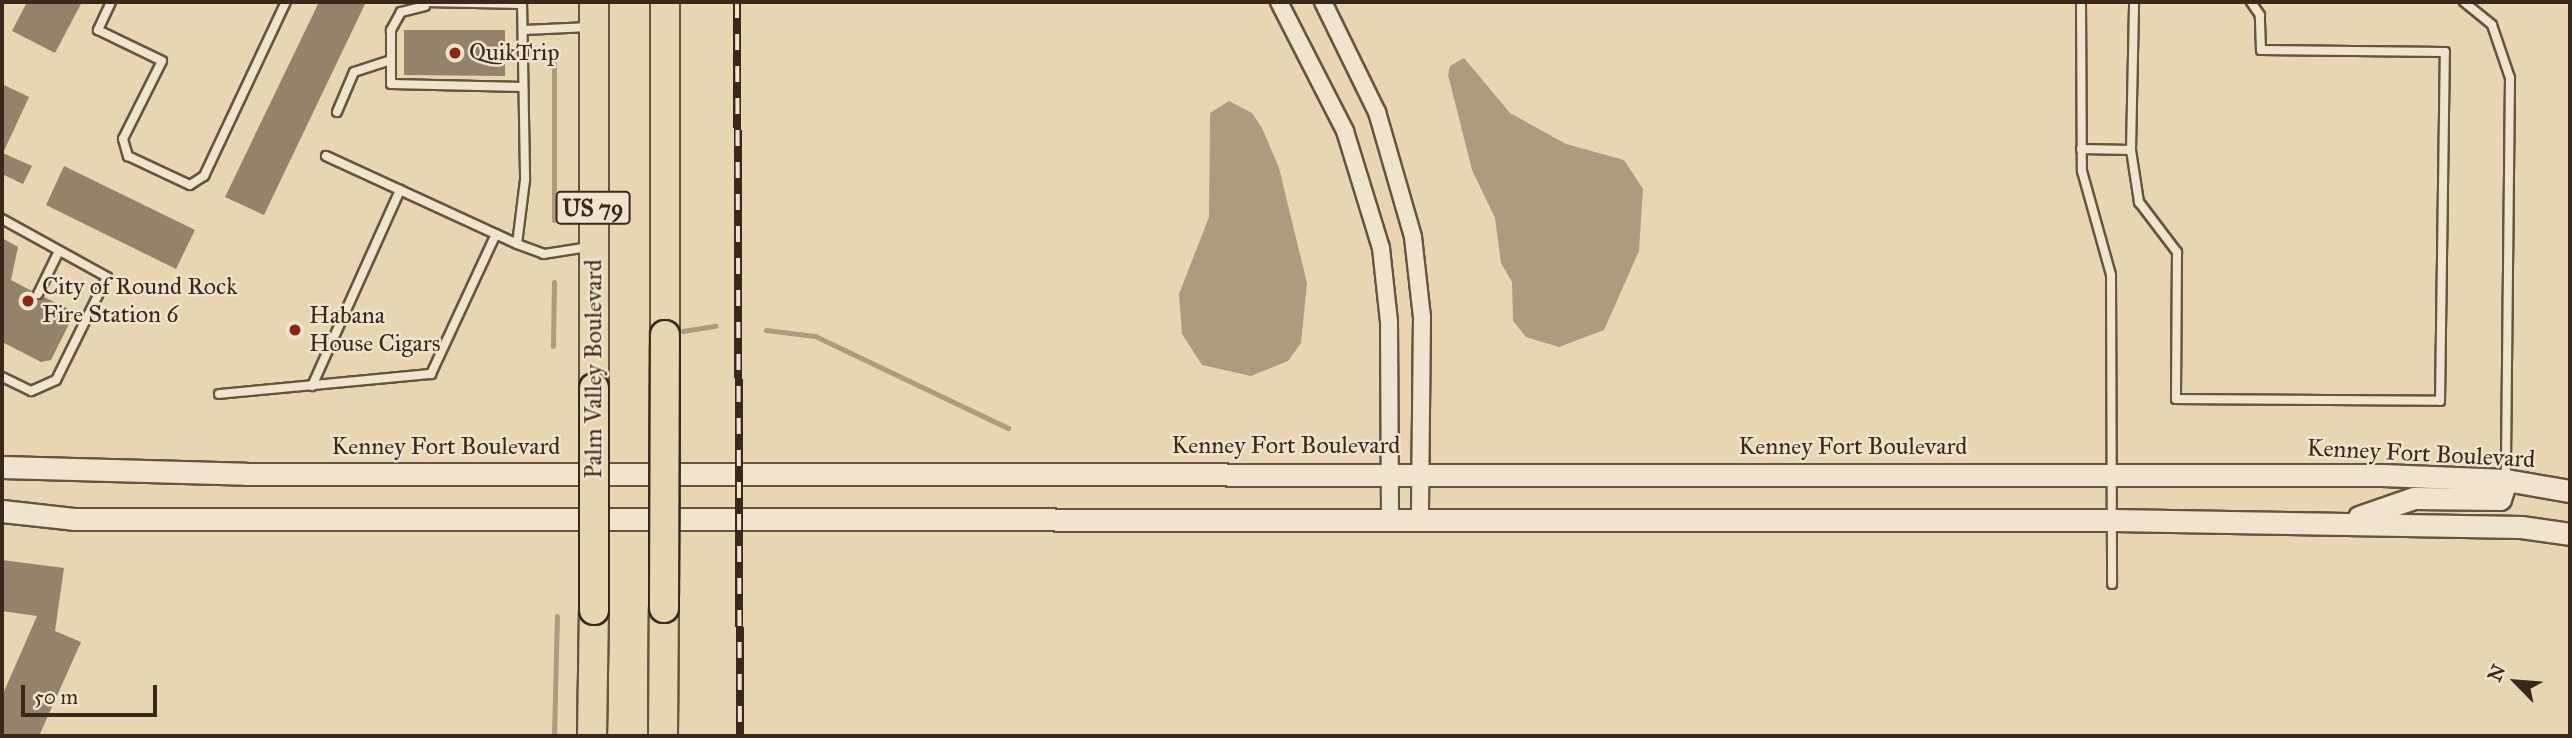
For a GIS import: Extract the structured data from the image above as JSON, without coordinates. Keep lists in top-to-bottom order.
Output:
{
  "streets": {
    "highway": ["US 79", "Palm Valley Boulevard"],
    "main road": ["Kenney Fort Boulevard"]
  },
  "places": ["QuikTrip", "City of Round Rock Fire Station 6", "Habana House Cigars"],
  "scale_bar": "50 m",
  "north": "top left"
}
